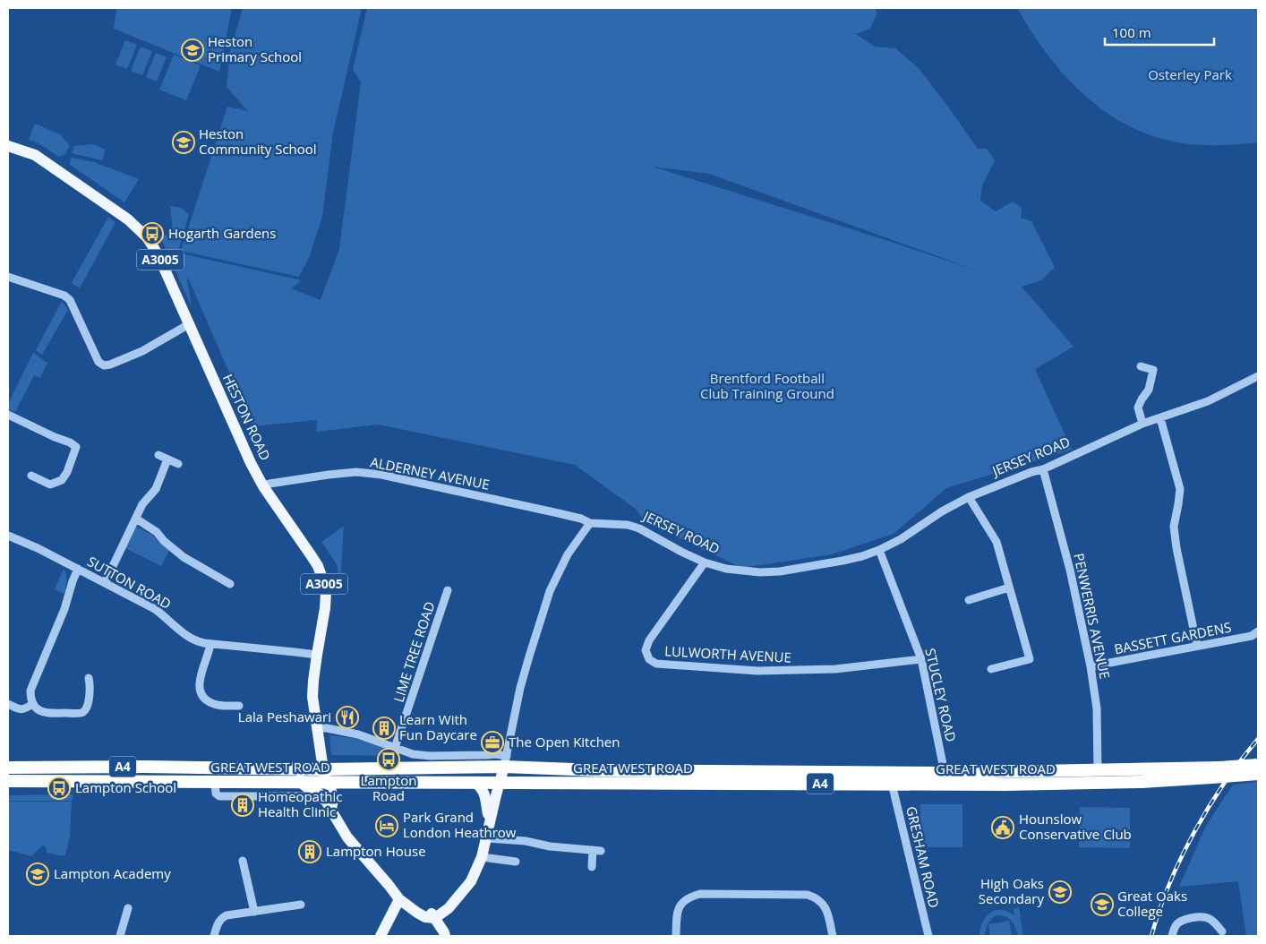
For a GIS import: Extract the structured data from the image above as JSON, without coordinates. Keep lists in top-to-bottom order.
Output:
{
  "streets": {
    "highway": ["A4", "GREAT WEST ROAD"],
    "main road": ["A3005", "HESTON ROAD"],
    "street": [
      "JERSEY ROAD",
      "ALDERNEY AVENUE",
      "SUTTON ROAD",
      "PENWERRIS AVENUE",
      "BASSETT GARDENS",
      "LIME TREE ROAD",
      "LULWORTH AVENUE",
      "STUCLEY ROAD",
      "GRESHAM ROAD"
    ]
  },
  "crossings": [
    ["A3005", "HESTON ROAD"],
    ["A3005", "GREAT WEST ROAD"],
    ["HESTON ROAD", "ALDERNEY AVENUE"],
    ["HESTON ROAD", "SUTTON ROAD"],
    ["HESTON ROAD", "GREAT WEST ROAD"],
    ["JERSEY ROAD", "ALDERNEY AVENUE"],
    ["JERSEY ROAD", "PENWERRIS AVENUE"],
    ["JERSEY ROAD", "LULWORTH AVENUE"],
    ["JERSEY ROAD", "STUCLEY ROAD"],
    ["PENWERRIS AVENUE", "BASSETT GARDENS"],
    ["PENWERRIS AVENUE", "GREAT WEST ROAD"],
    ["LULWORTH AVENUE", "STUCLEY ROAD"],
    ["STUCLEY ROAD", "GREAT WEST ROAD"],
    ["GREAT WEST ROAD", "GRESHAM ROAD"]
  ],
  "parks": ["Osterley Park", "Brentford Football Club Training Ground"],
  "places": {
    "school or university": [
      "Heston Primary School",
      "Heston Community School",
      "Lampton Academy",
      "High Oaks Secondary",
      "Great Oaks College"
    ],
    "bus stop": ["Hogarth Gardens", "Lampton Road", "Lampton School"],
    "restaurant": ["Lala Peshawari"],
    "building": ["Learn With Fun Daycare", "Homeopathic Health Clinic", "Lampton House"],
    "office": ["The Open Kitchen"],
    "hotel": ["Park Grand London Heathrow"],
    "public building": ["Hounslow Conservative Club"]
  },
  "scale_bar": "100 m"
}
